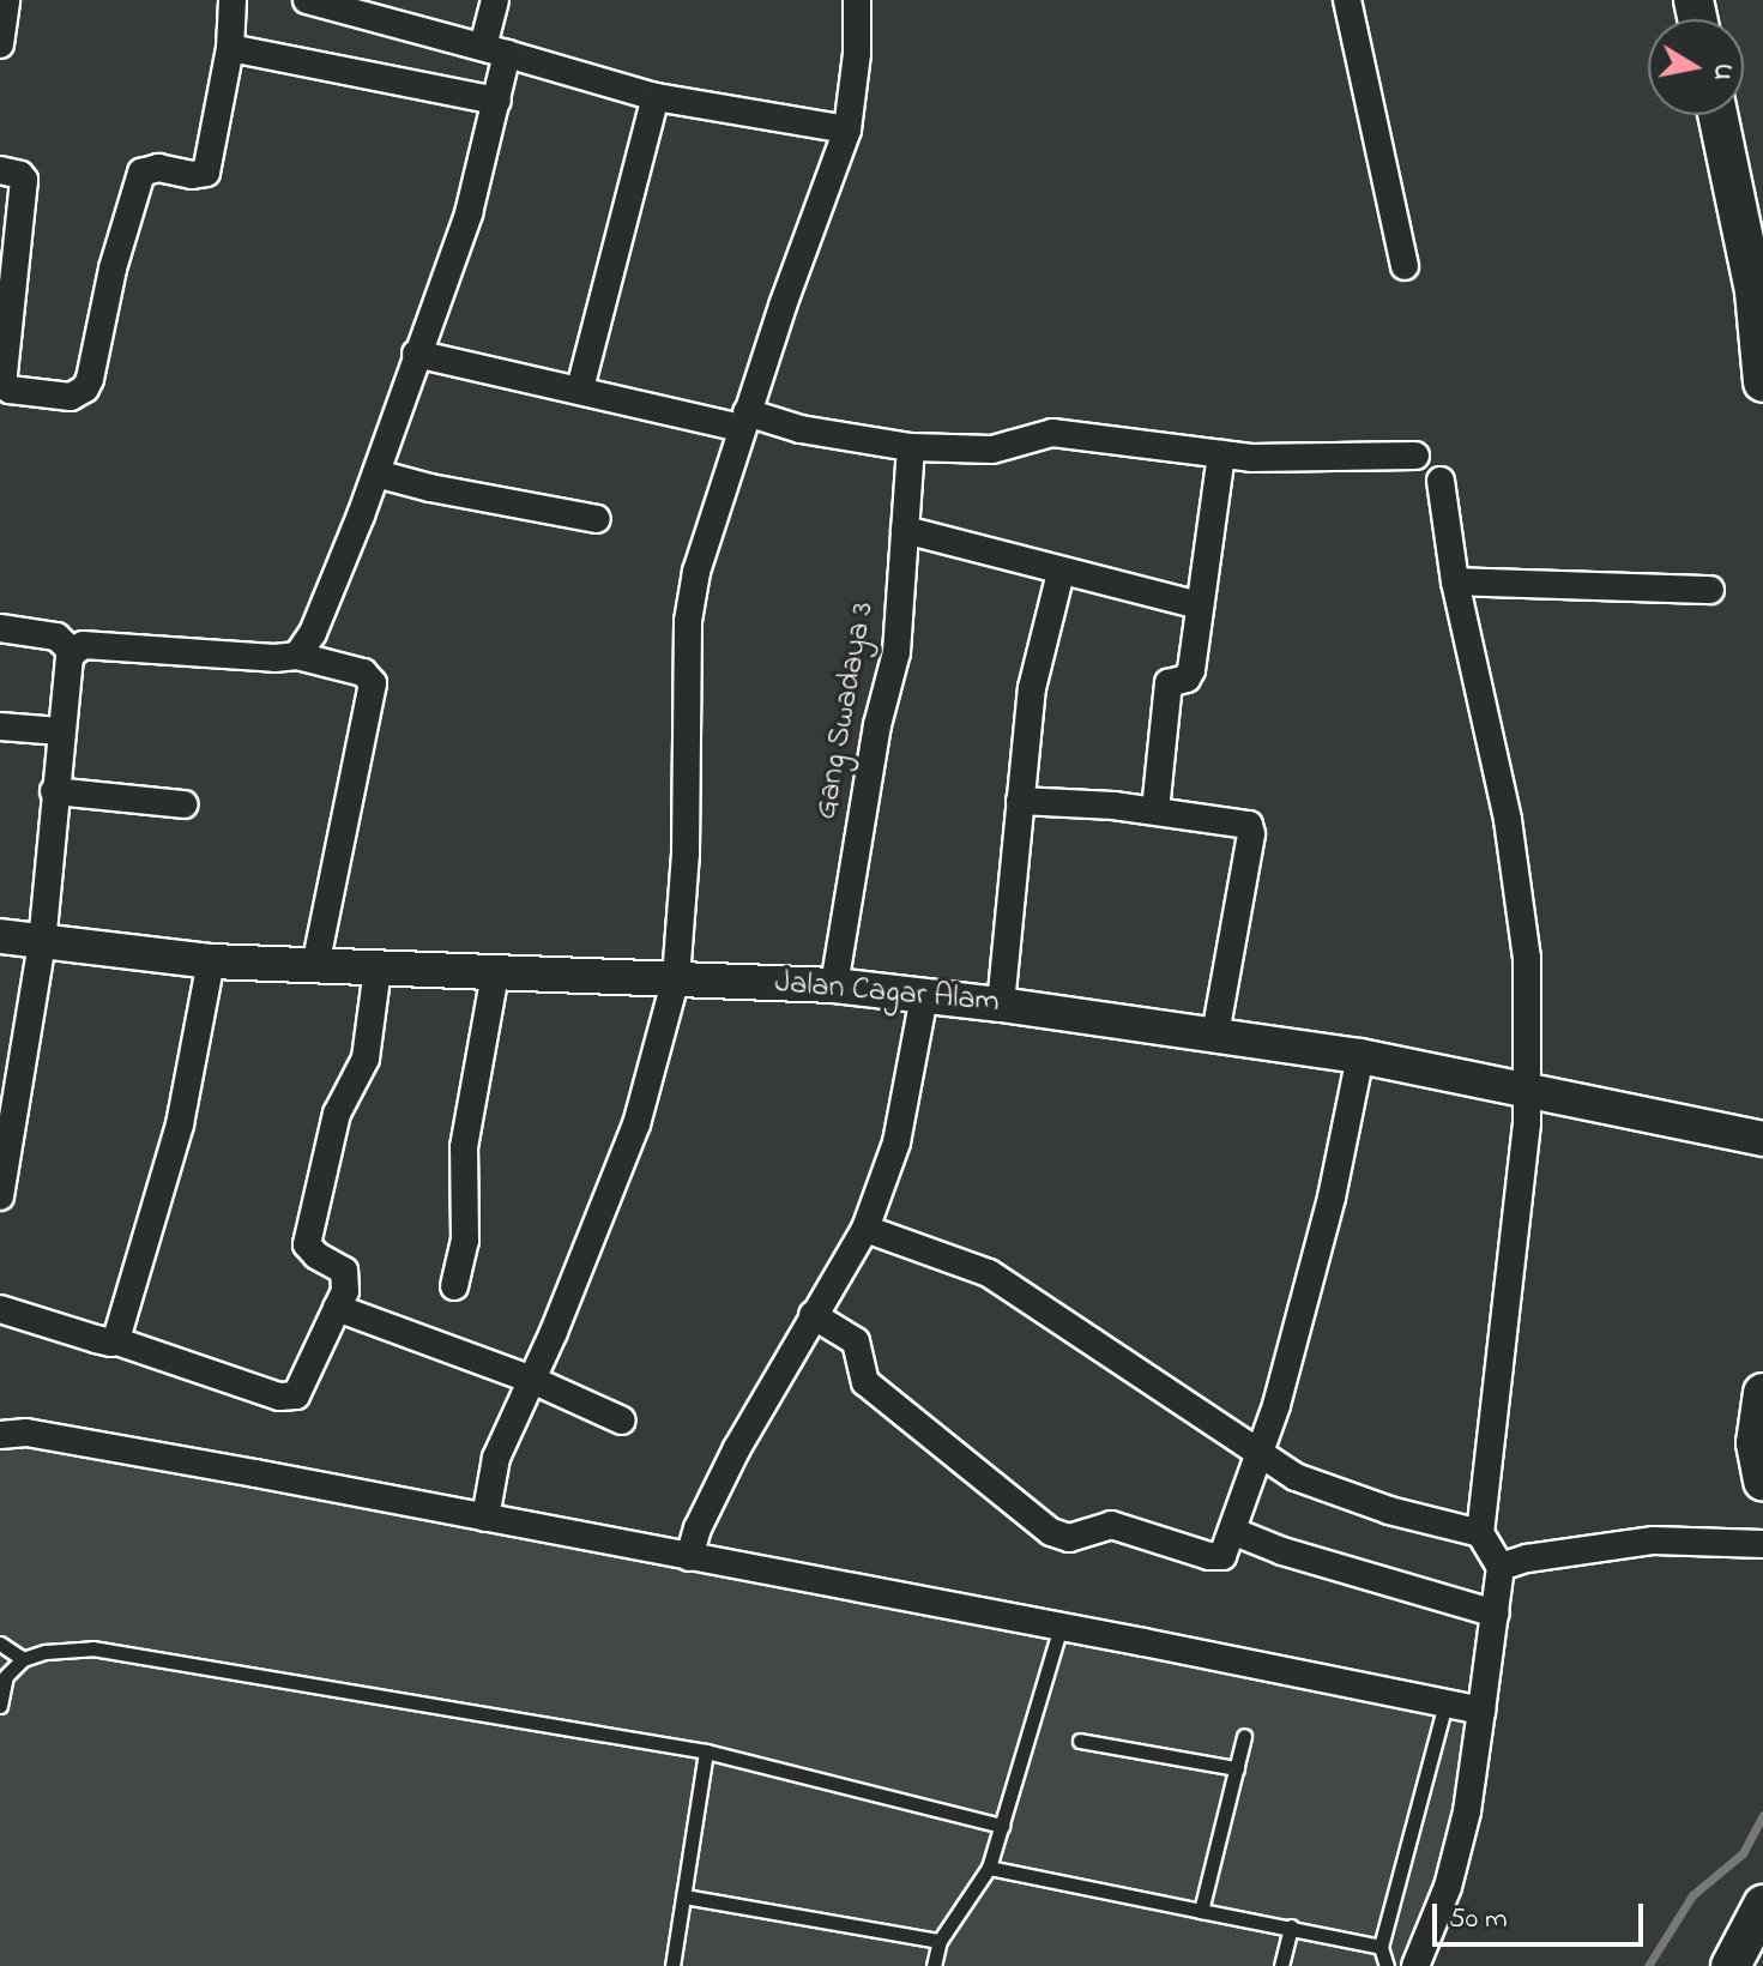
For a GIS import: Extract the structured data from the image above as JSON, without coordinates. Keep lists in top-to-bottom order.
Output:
{
  "streets": {
    "street": ["Gang Swadaya 3", "Jalan Cagar Alam"]
  },
  "crossings": [
    ["Gang Swadaya 3", "Jalan Cagar Alam"]
  ],
  "scale_bar": "50 m",
  "north": "right"
}
